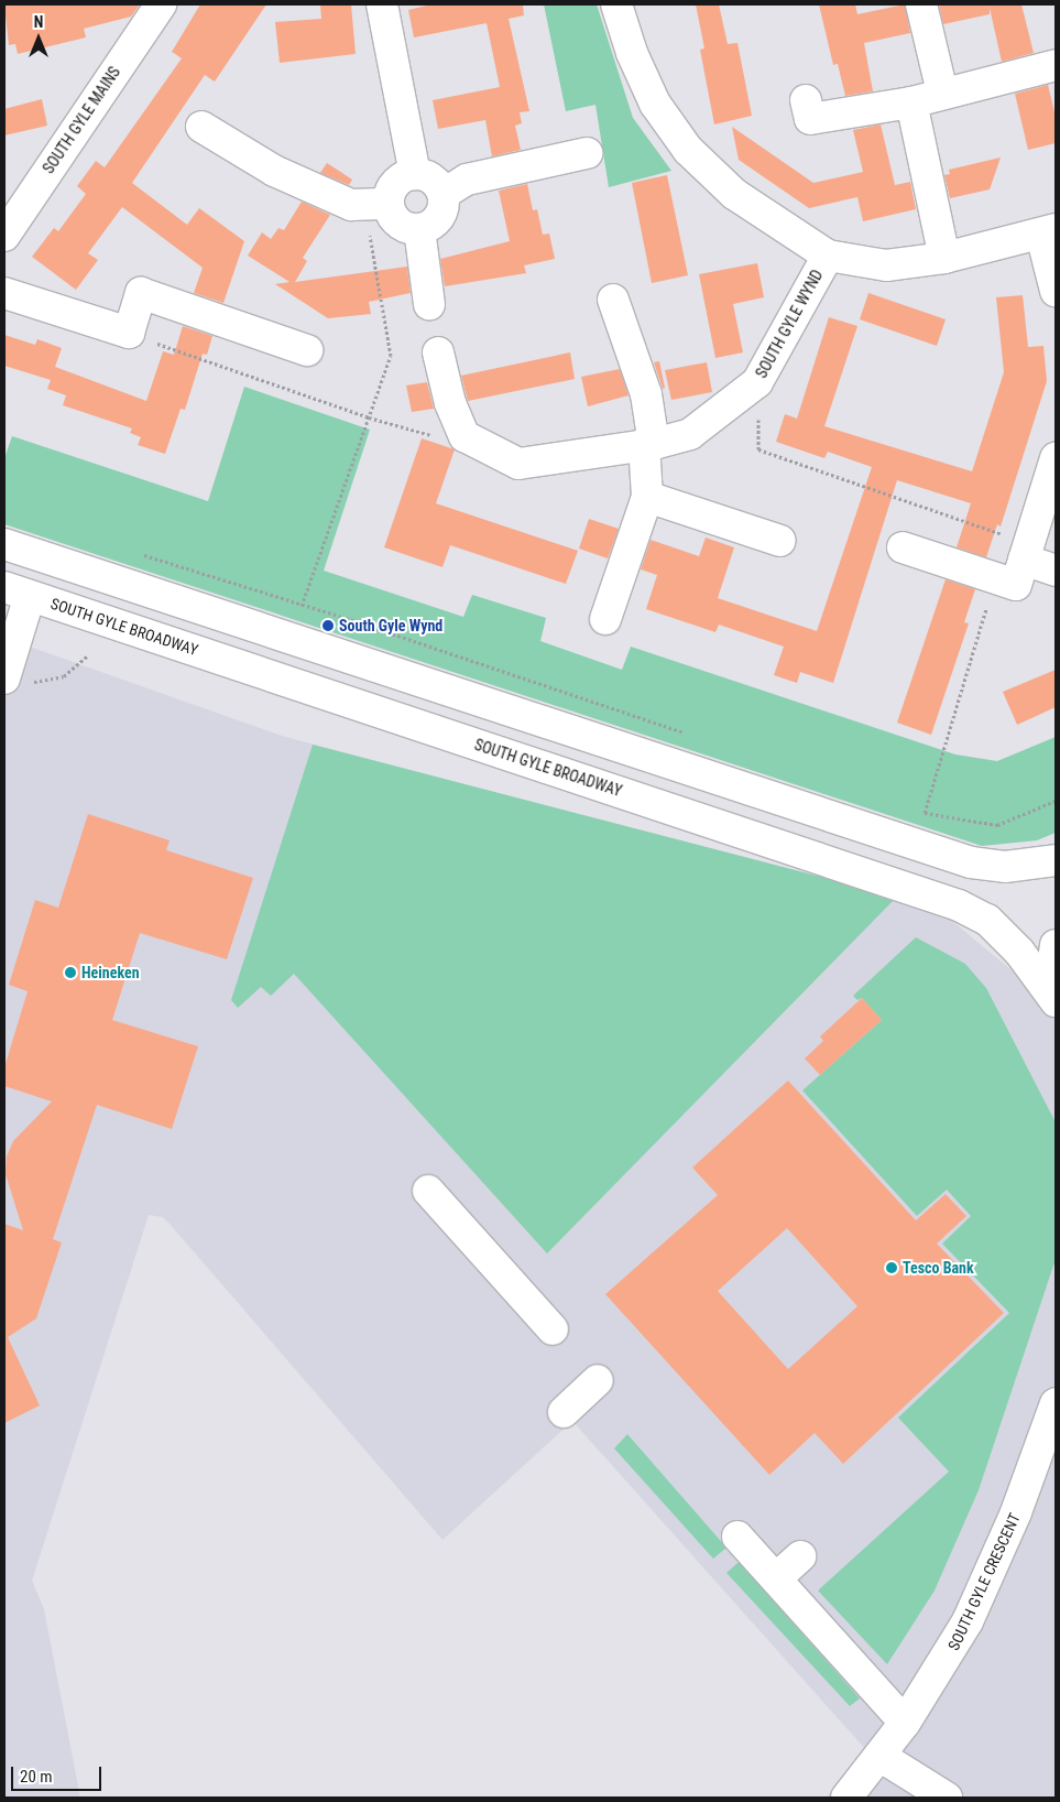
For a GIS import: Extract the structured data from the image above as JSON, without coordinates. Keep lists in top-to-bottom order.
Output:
{
  "streets": {
    "street": [
      "SOUTH GYLE MAINS",
      "SOUTH GYLE WYND",
      "SOUTH GYLE BROADWAY",
      "SOUTH GYLE CRESCENT"
    ]
  },
  "places": ["South Gyle Wynd", "Heineken", "Tesco Bank"],
  "scale_bar": "20 m",
  "north": "top"
}
